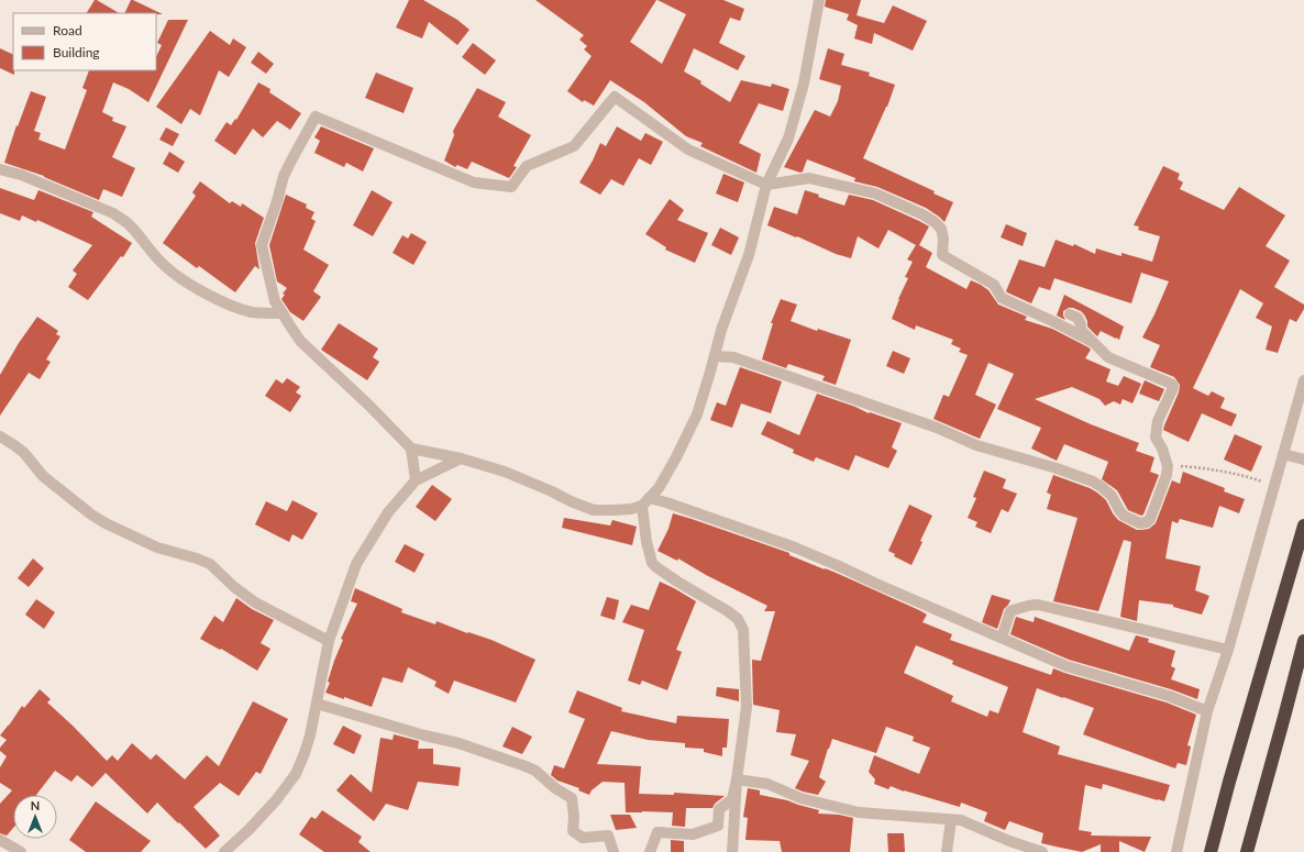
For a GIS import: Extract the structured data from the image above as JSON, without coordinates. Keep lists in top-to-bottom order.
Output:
{
  "legend": ["Road", "Building"],
  "north": "top"
}
